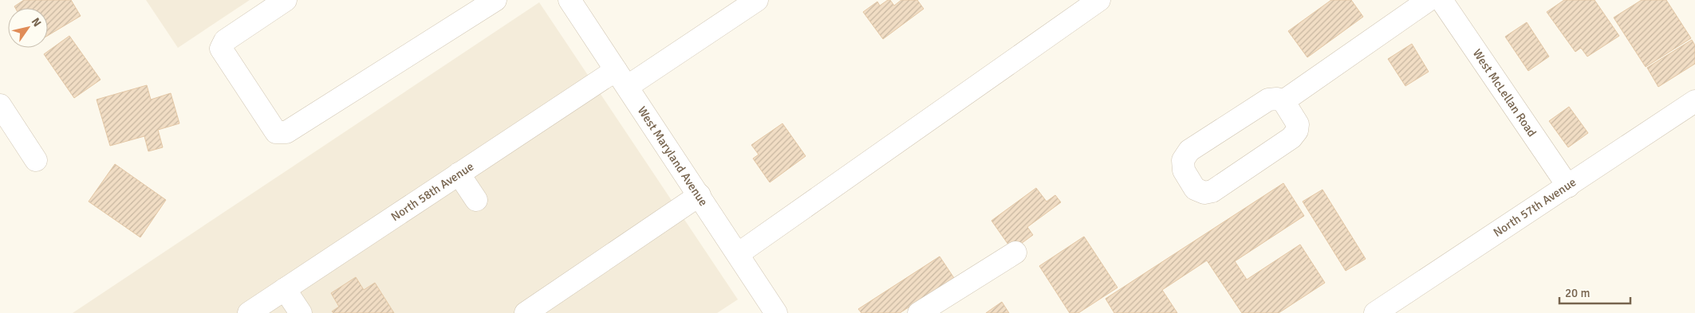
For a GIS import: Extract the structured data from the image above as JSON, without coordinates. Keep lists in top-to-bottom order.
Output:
{
  "streets": {
    "street": [
      "West McLellan Road",
      "West Maryland Avenue",
      "North 58th Avenue",
      "North 57th Avenue"
    ]
  },
  "crossings": [
    ["West McLellan Road", "North 57th Avenue"],
    ["West Maryland Avenue", "North 58th Avenue"]
  ],
  "scale_bar": "20 m",
  "north": "top right"
}
